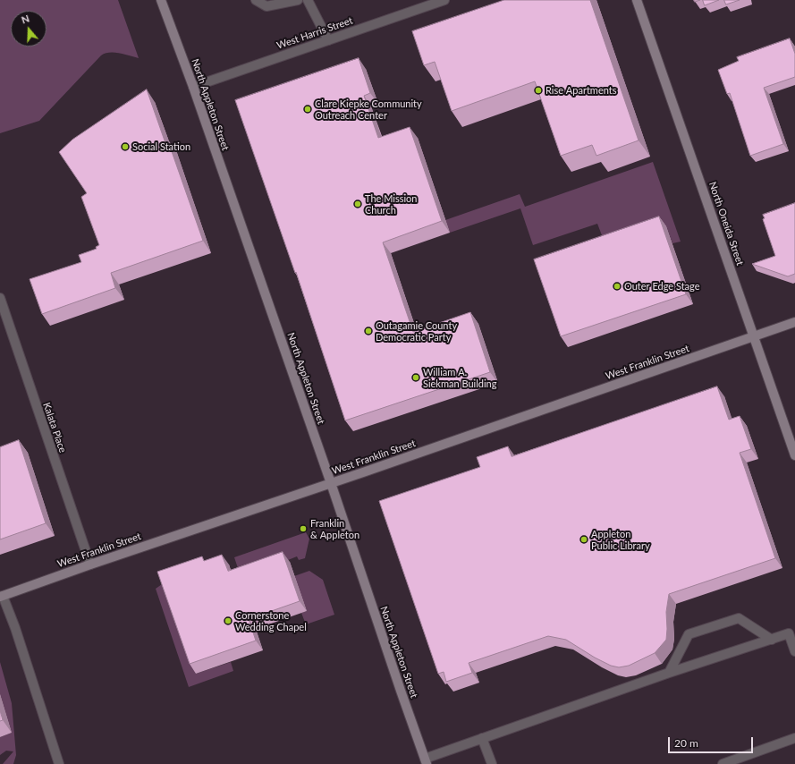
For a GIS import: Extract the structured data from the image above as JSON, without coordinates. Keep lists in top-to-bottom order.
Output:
{
  "streets": {
    "main road": ["North Appleton Street", "North Oneida Street", "West Franklin Street"],
    "street": ["West Harris Street", "Kalata Place"]
  },
  "crossings": [
    ["West Harris Street", "North Appleton Street"],
    ["North Appleton Street", "West Franklin Street"],
    ["North Oneida Street", "West Franklin Street"],
    ["West Franklin Street", "Kalata Place"]
  ],
  "places": [
    "Rise Apartments",
    "Clare Kiepke Community Outreach Center",
    "Social Station",
    "The Mission Church",
    "Outer Edge Stage",
    "Outagamie County Democratic Party",
    "William A. Siekman Building",
    "Franklin & Appleton",
    "Appleton Public Library",
    "Cornerstone Wedding Chapel"
  ],
  "scale_bar": "20 m",
  "north": "top"
}
